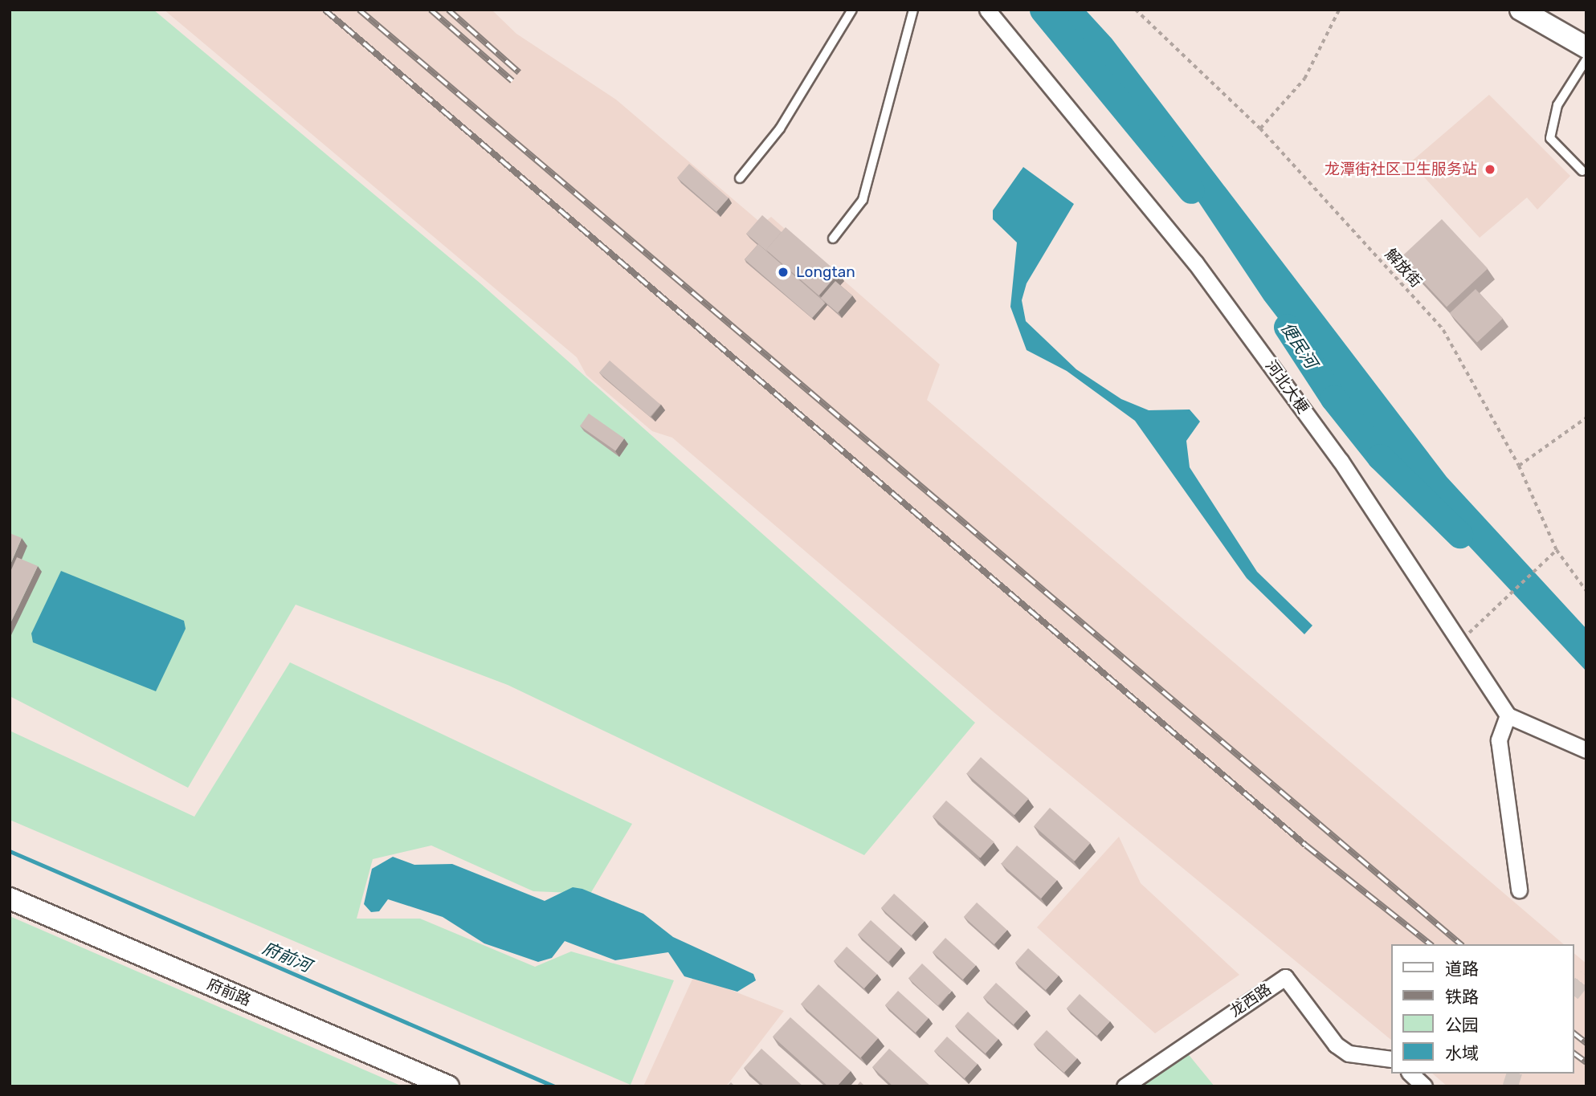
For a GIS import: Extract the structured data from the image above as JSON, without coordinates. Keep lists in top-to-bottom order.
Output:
{
  "streets": {
    "street": ["河北大梗", "府前路", "龙西路"],
    "path": ["解放街"]
  },
  "water": ["便民河", "府前河"],
  "places": ["龙潭街社区卫生服务站", "Longtan"],
  "legend": [
    "道路",
    "铁路",
    "公园",
    "水域"
  ]
}
